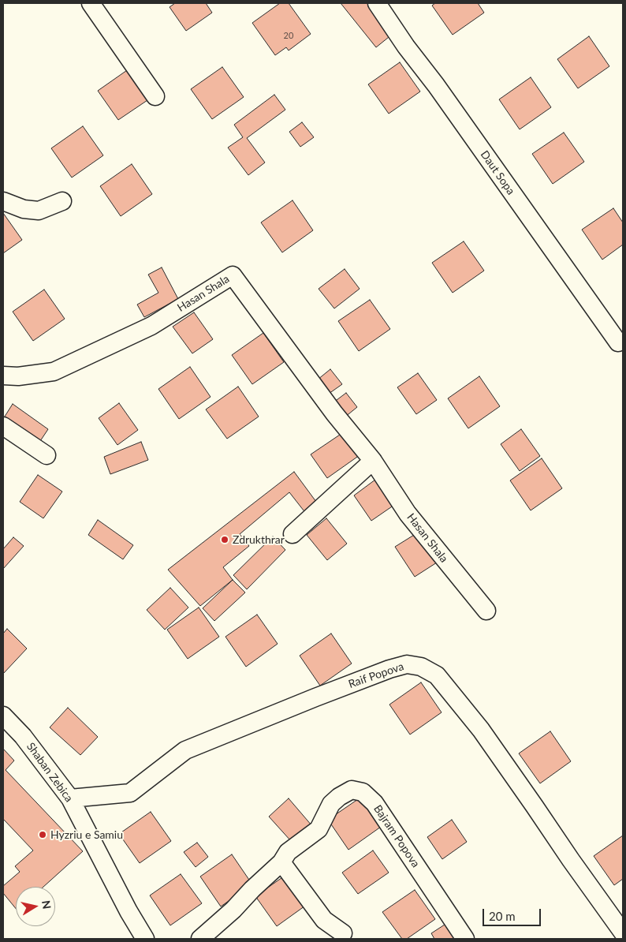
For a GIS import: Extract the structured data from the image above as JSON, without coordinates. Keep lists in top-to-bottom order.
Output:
{
  "streets": {
    "street": [
      "Daut Sopa",
      "Hasan Shala",
      "Raif Popova",
      "Shaban Zebica",
      "Bajram Popova"
    ]
  },
  "crossings": [
    ["Raif Popova", "Shaban Zebica"]
  ],
  "places": ["Zdrukthrar", "Hyzriu e Samiu"],
  "house_numbers": ["20"],
  "scale_bar": "20 m",
  "north": "right"
}
